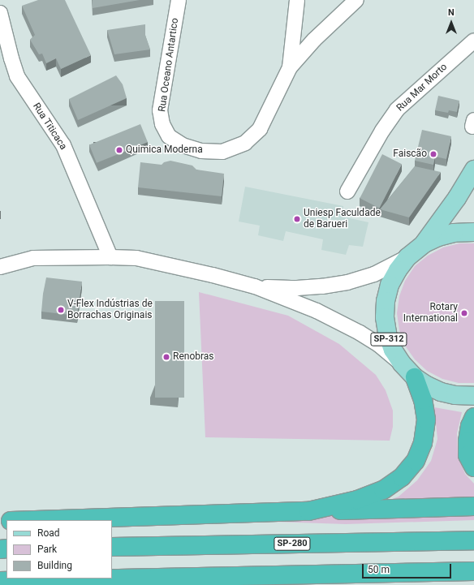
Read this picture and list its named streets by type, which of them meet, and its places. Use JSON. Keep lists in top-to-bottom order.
{
  "streets": {
    "highway": ["SP-280"],
    "main road": ["SP-312"],
    "street": ["Rua Oceano Antartico", "Rua Mar Morto", "Rua Titicaca"]
  },
  "places": [
    "Quimica Moderna",
    "Faiscão",
    "Uniesp Faculdade de Barueri",
    "V-Flex Indústrias de Borrachas Originais",
    "Rotary International",
    "Renobras"
  ],
  "legend": ["Road", "Park", "Building"],
  "scale_bar": "50 m",
  "north": "top"
}
